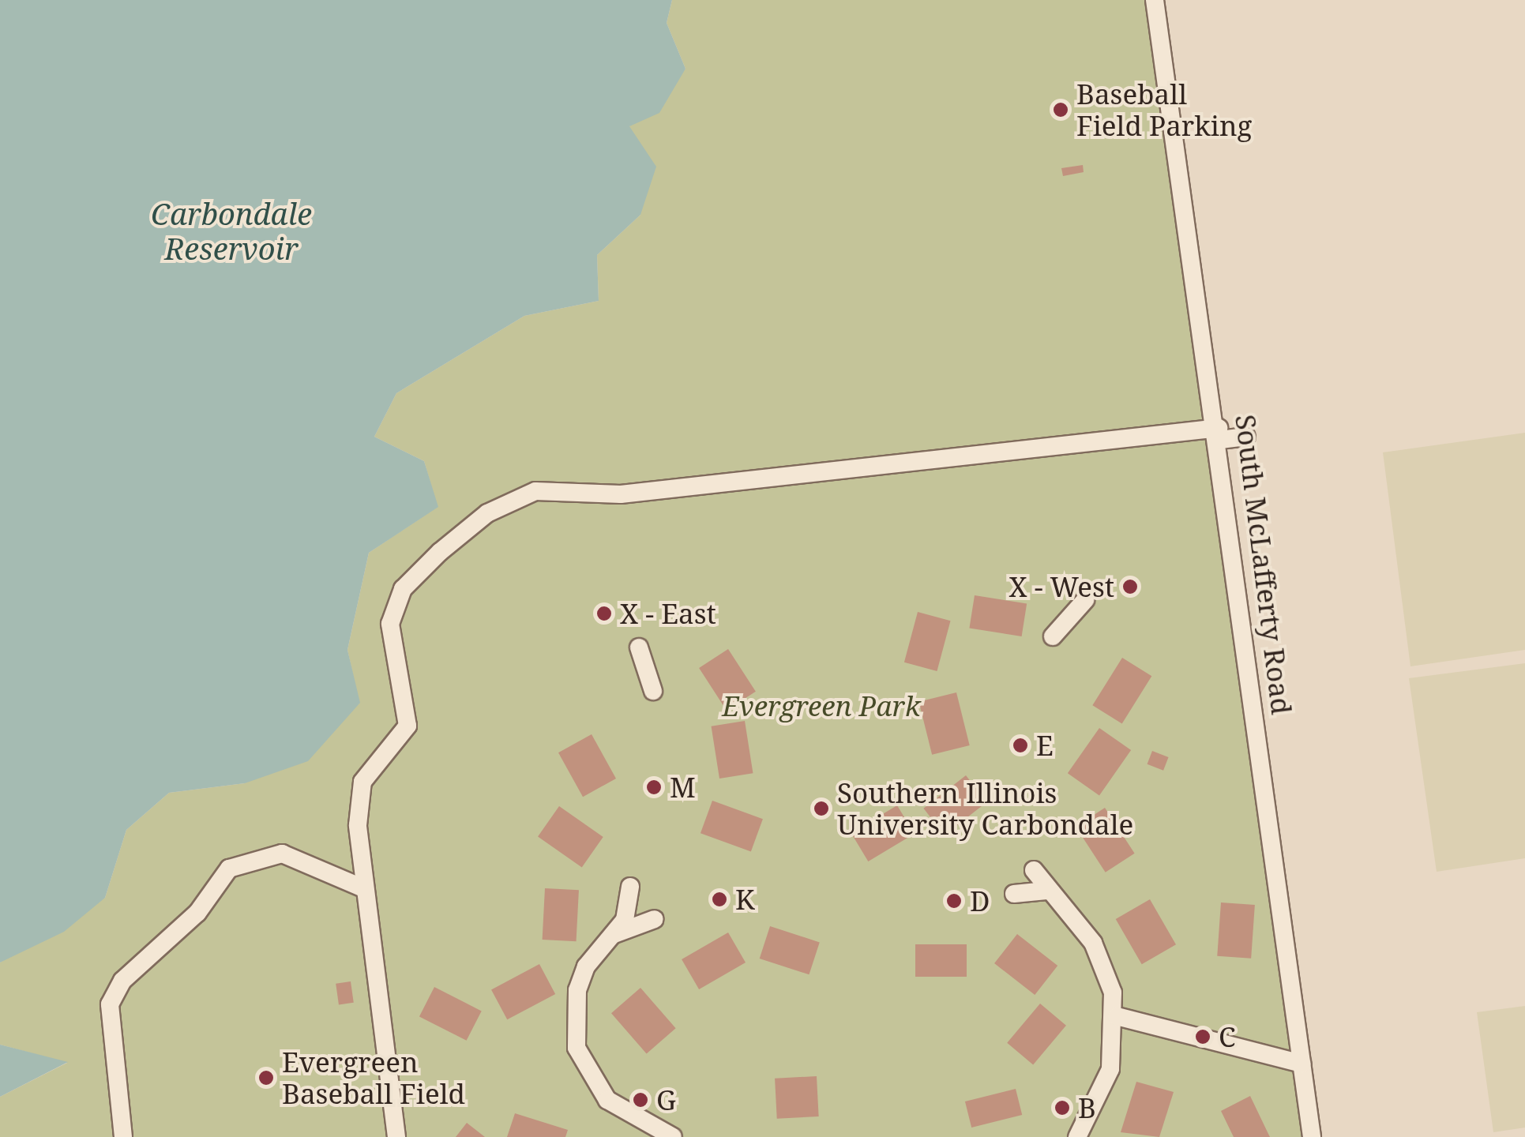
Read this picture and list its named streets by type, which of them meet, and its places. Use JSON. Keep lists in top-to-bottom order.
{
  "streets": {
    "street": ["South McLafferty Road"]
  },
  "water": ["Carbondale Reservoir"],
  "parks": ["Evergreen Park"],
  "places": [
    "Baseball Field Parking",
    "X - West",
    "X - East",
    "E",
    "M",
    "Southern Illinois University Carbondale",
    "K",
    "D",
    "C",
    "Evergreen Baseball Field",
    "G",
    "B"
  ]
}
